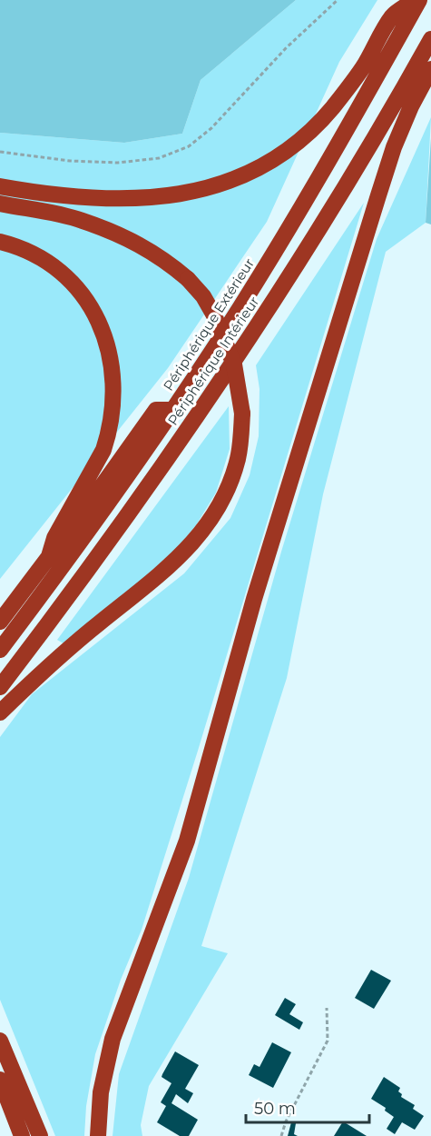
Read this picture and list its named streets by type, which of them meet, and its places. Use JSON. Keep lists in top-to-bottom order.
{
  "streets": {
    "highway": ["Périphérique Extérieur", "Périphérique Intérieur"]
  },
  "scale_bar": "50 m"
}
